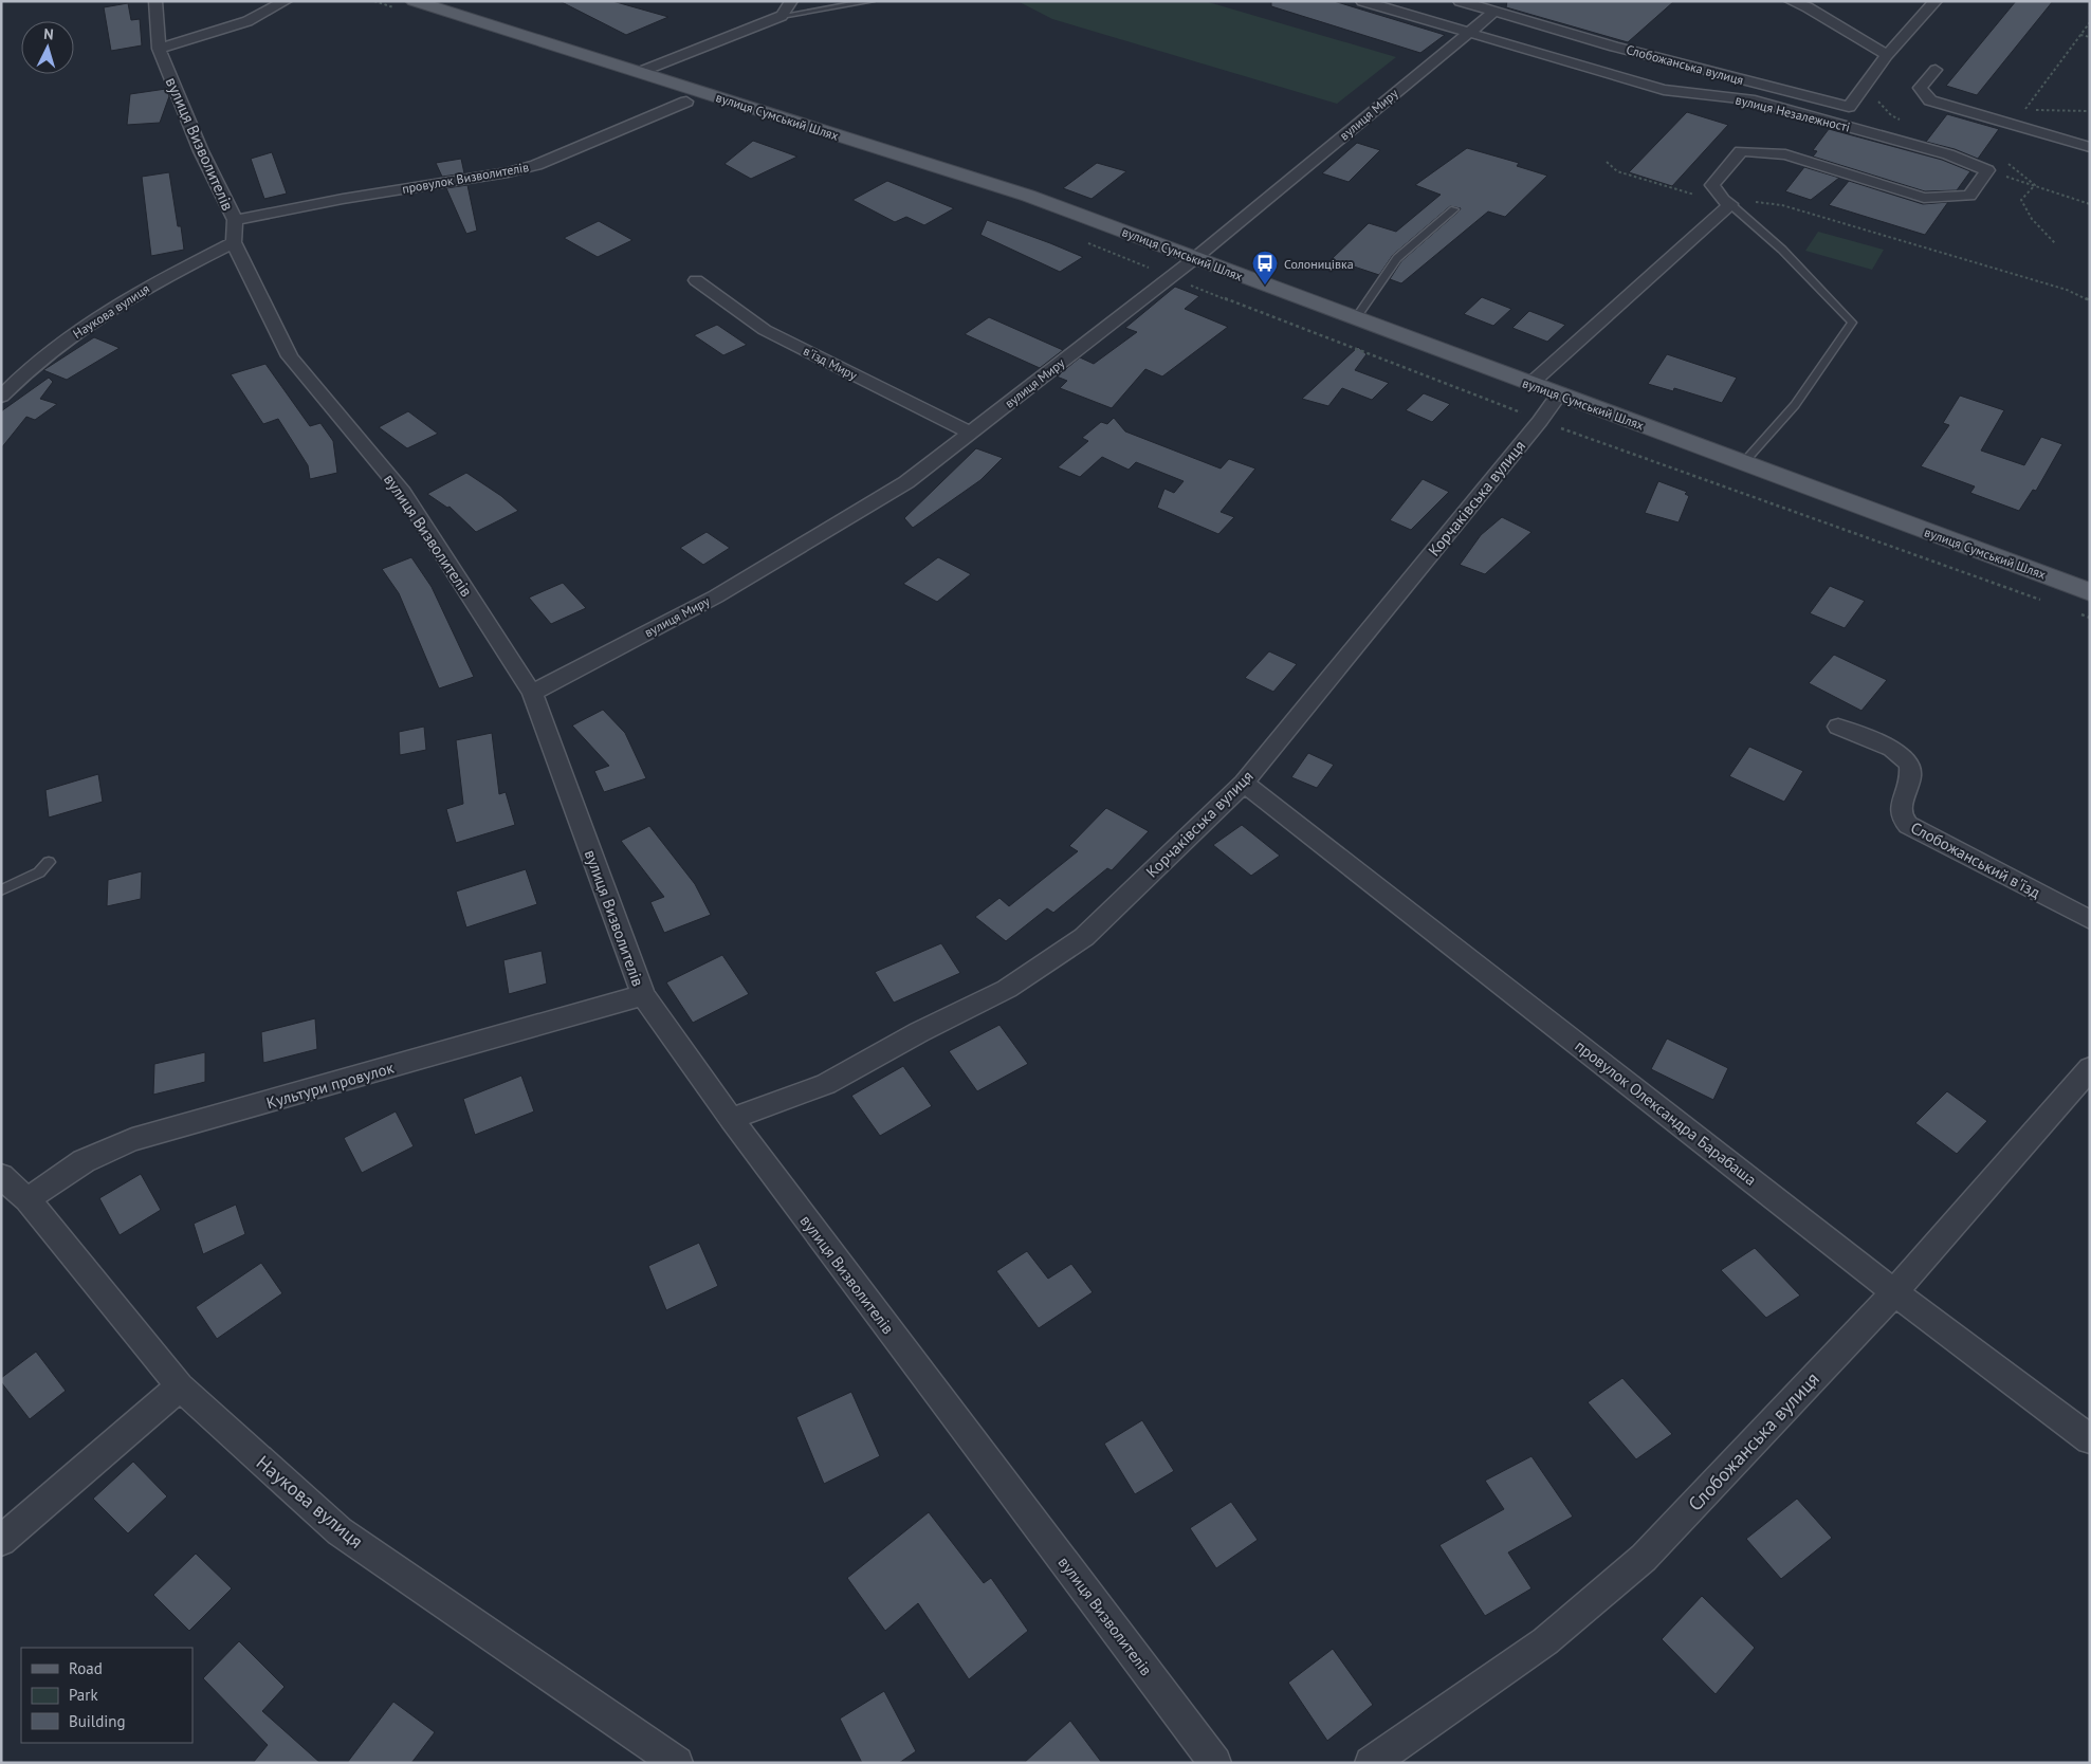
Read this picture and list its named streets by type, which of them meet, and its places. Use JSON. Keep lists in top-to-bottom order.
{
  "streets": {
    "main road": ["вулиця Сумський Шлях"],
    "street": [
      "Слобожанська вулиця",
      "вулиця Незалежності",
      "вулиця Миру",
      "вулиця Визволителів",
      "провулок Визволителів",
      "Наукова вулиця",
      "в'їзд Миру",
      "Корчаківська вулиця",
      "Слобожанський в'їзд",
      "Культури провулок",
      "провулок Олександра Барабаша"
    ]
  },
  "crossings": [
    ["Слобожанська вулиця", "вулиця Миру"],
    ["Слобожанська вулиця", "провулок Олександра Барабаша"],
    ["вулиця Незалежності", "вулиця Миру"],
    ["вулиця Миру", "вулиця Сумський Шлях"],
    ["вулиця Миру", "вулиця Визволителів"],
    ["вулиця Миру", "в'їзд Миру"],
    ["вулиця Сумський Шлях", "Корчаківська вулиця"],
    ["вулиця Визволителів", "провулок Визволителів"],
    ["вулиця Визволителів", "Наукова вулиця"],
    ["вулиця Визволителів", "Корчаківська вулиця"],
    ["вулиця Визволителів", "Культури провулок"],
    ["провулок Визволителів", "Наукова вулиця"],
    ["Наукова вулиця", "Культури провулок"],
    ["Корчаківська вулиця", "провулок Олександра Барабаша"]
  ],
  "places": {
    "bus stop": ["Солоницівка"]
  },
  "legend": ["Road", "Park", "Building"],
  "north": "top"
}
